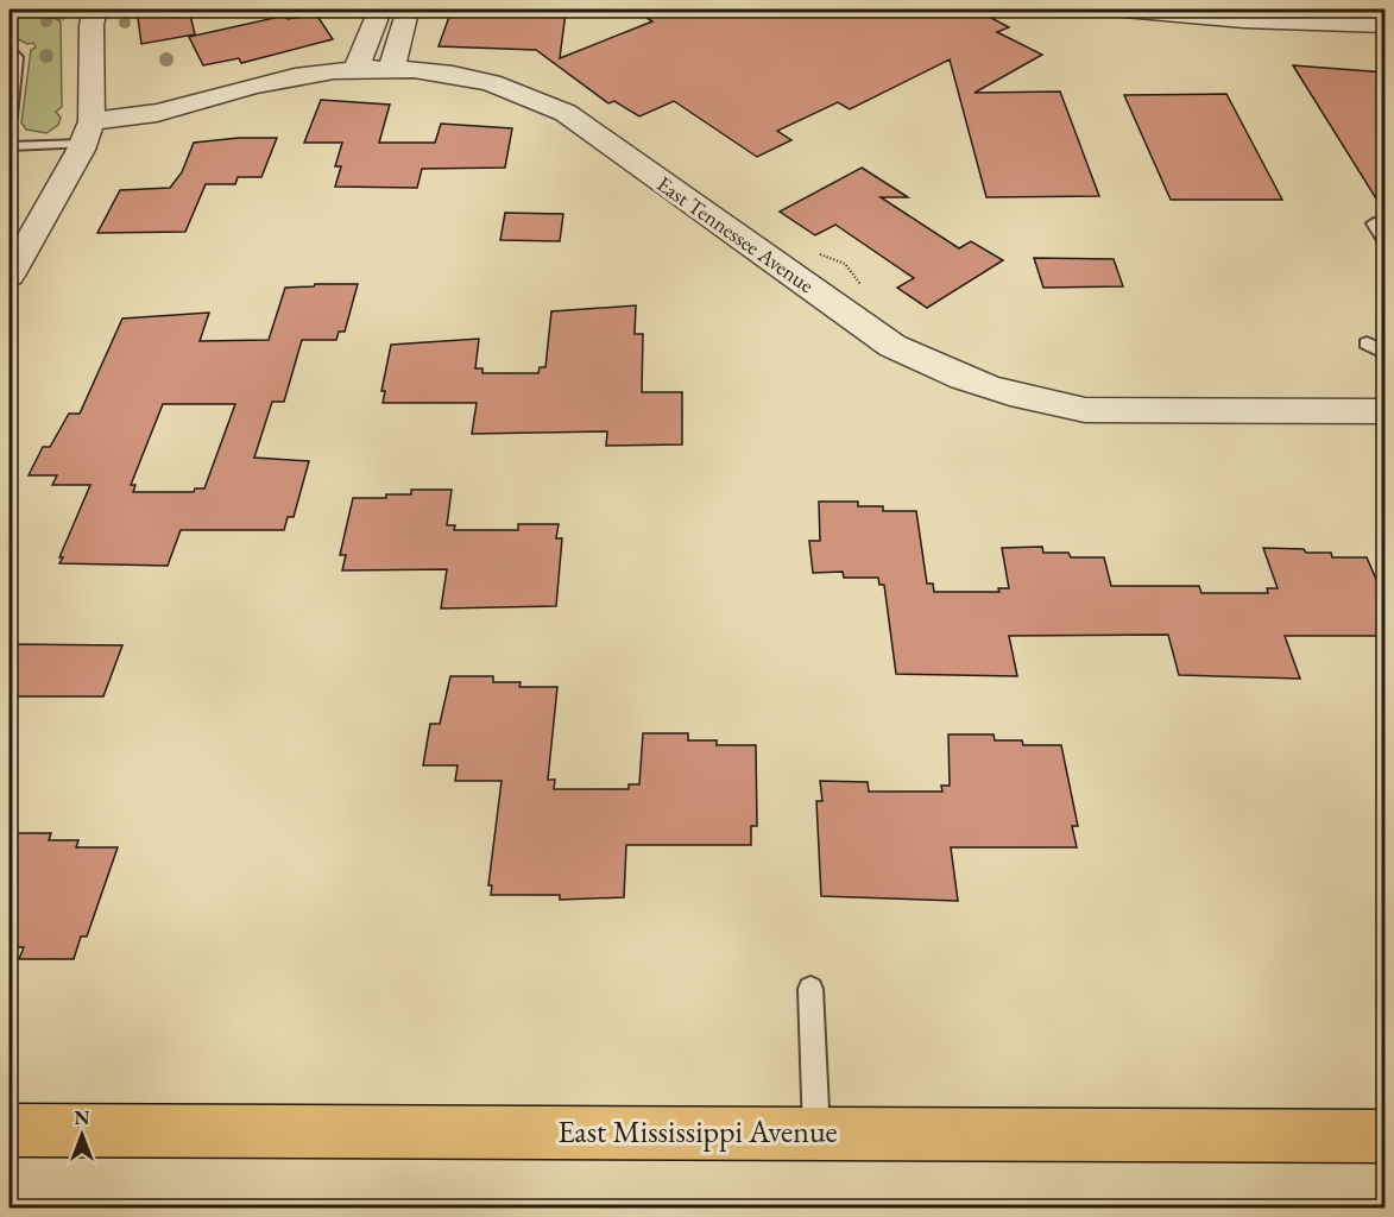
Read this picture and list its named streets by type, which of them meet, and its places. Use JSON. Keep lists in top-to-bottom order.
{
  "streets": {
    "main road": ["East Mississippi Avenue"],
    "street": ["East Tennessee Avenue"]
  },
  "north": "top"
}
